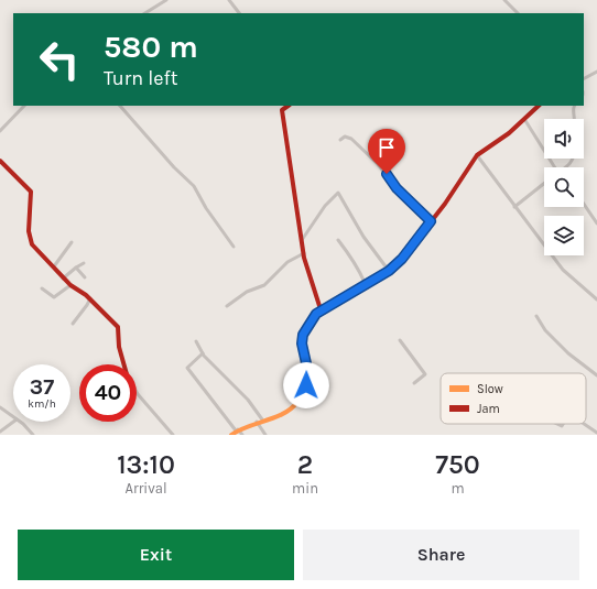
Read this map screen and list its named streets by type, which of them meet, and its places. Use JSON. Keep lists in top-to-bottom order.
{
  "legend": ["Slow", "Jam"],
  "page": {
    "turn": ["580 m", "Turn left"],
    "speed": "37 km/h",
    "limit": "40",
    "eta": [
      "13:10",
      "Arrival",
      "2",
      "min",
      "750",
      "m"
    ],
    "buttons": ["Exit", "Share"]
  }
}
